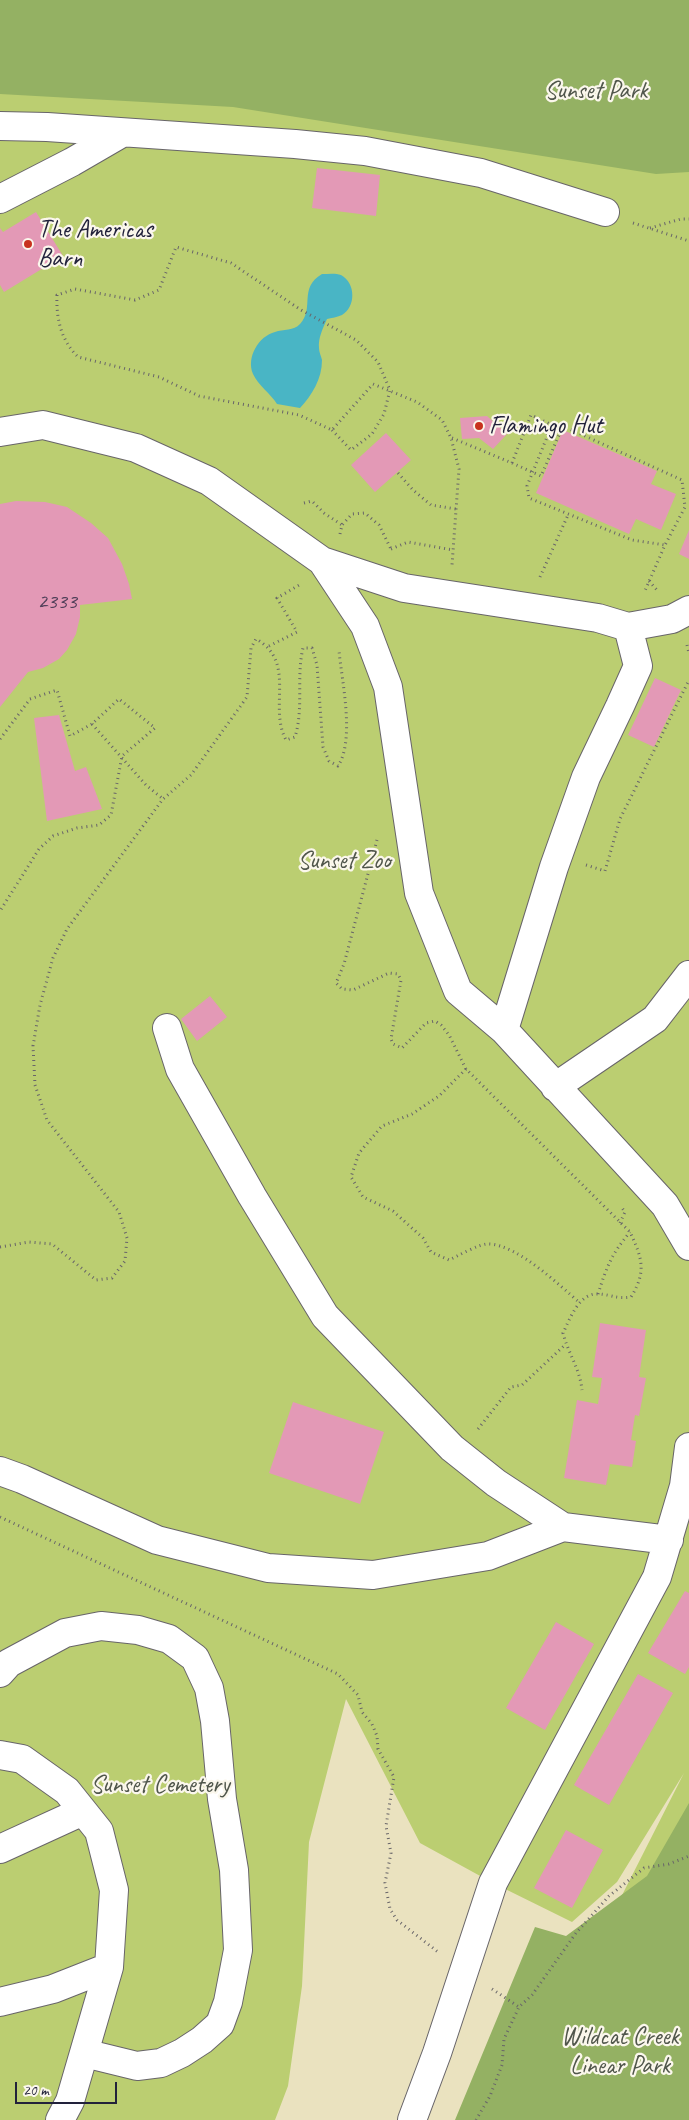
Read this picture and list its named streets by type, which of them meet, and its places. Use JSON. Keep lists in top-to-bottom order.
{
  "parks": [
    "Sunset Park",
    "Sunset Zoo",
    "Sunset Cemetery",
    "Wildcat Creek Linear Park"
  ],
  "places": ["The Americas Barn", "Flamingo Hut"],
  "house_numbers": ["2333"],
  "scale_bar": "20 m"
}
